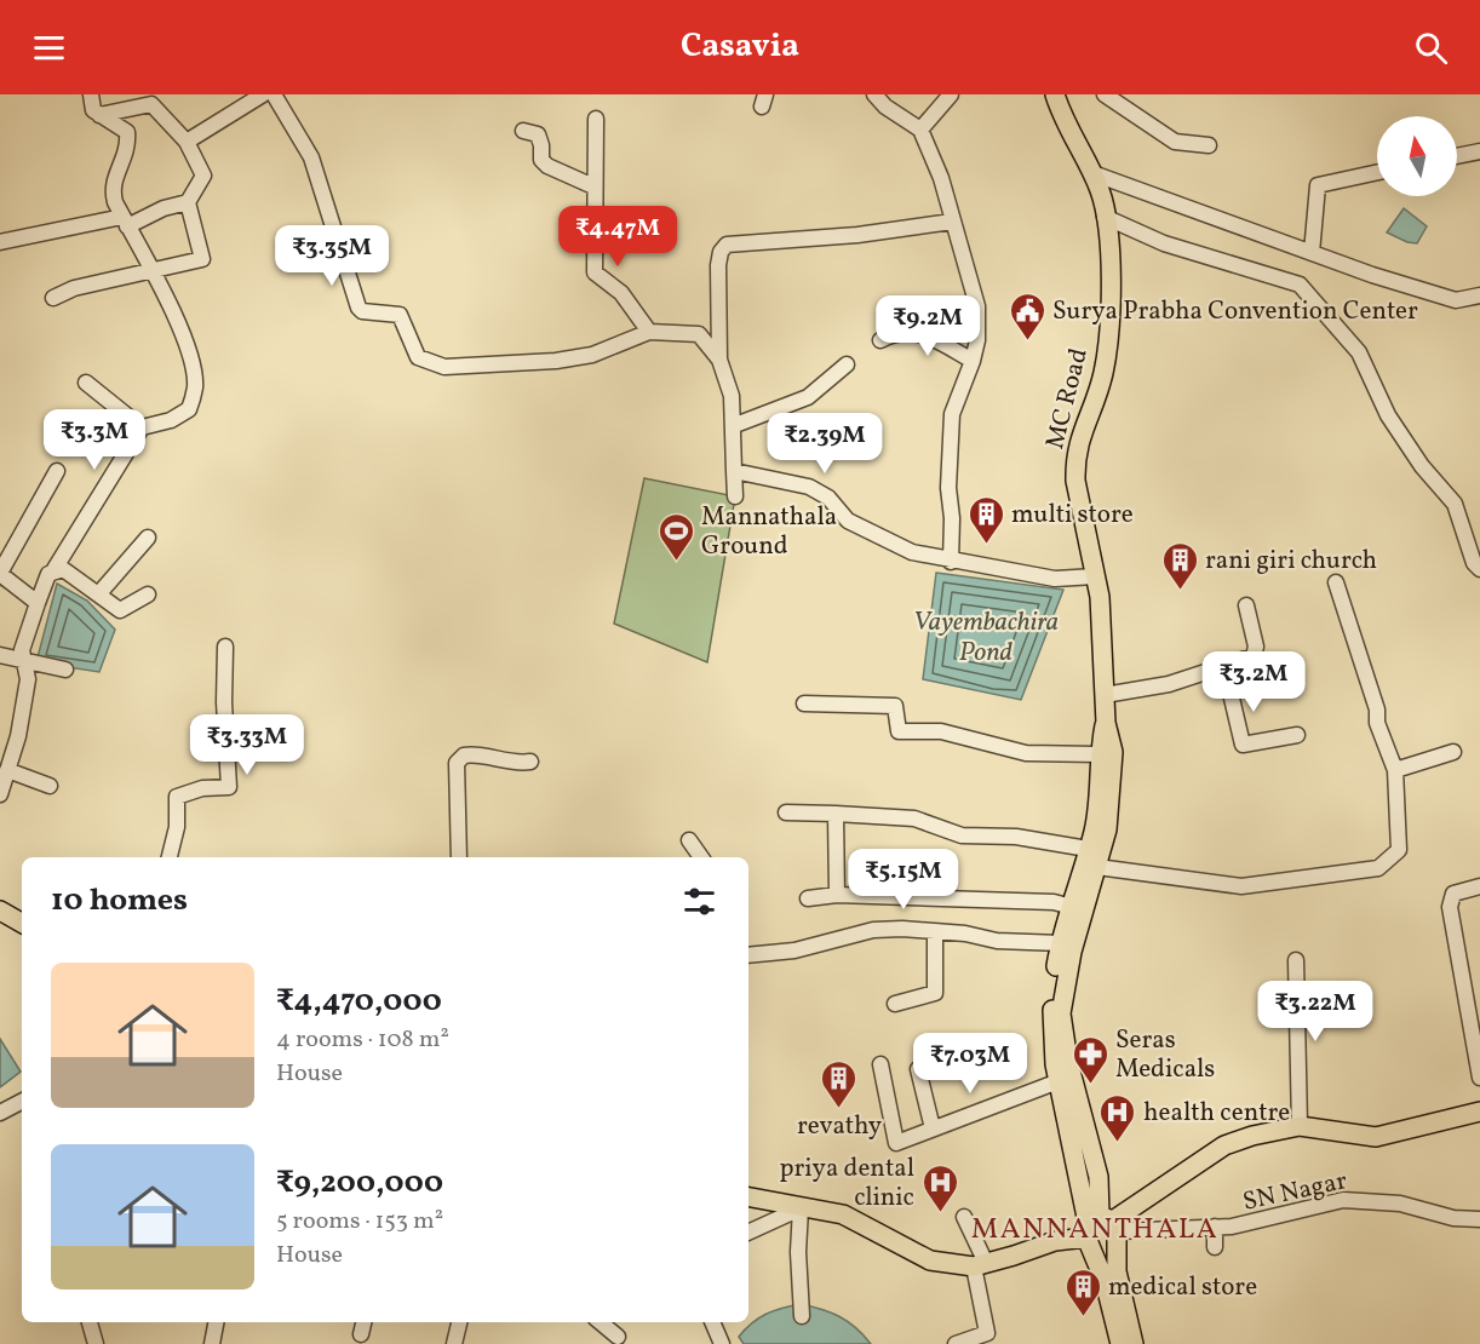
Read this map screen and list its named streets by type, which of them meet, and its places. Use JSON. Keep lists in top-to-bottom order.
{
  "streets": {
    "main road": ["MC Road"],
    "street": ["SN Nagar"]
  },
  "crossings": [
    ["MC Road", "SN Nagar"]
  ],
  "districts": ["MANNANTHALA"],
  "water": ["Vayembachira Pond"],
  "places": {
    "public building": ["Surya Prabha Convention Center"],
    "building": [
      "multi store",
      "rani giri church",
      "revathy",
      "medical store"
    ],
    "sports": ["Mannathala Ground"],
    "pharmacy": ["Seras Medicals"],
    "hospital": ["health centre", "priya dental clinic"]
  },
  "north": "top",
  "page": {
    "header": "Casavia",
    "price": [
      "₹4.47M",
      "₹3.35M",
      "₹9.2M",
      "₹3.3M",
      "₹2.39M",
      "₹3.2M",
      "₹3.33M",
      "₹5.15M",
      "₹3.22M",
      "₹7.03M"
    ],
    "heading": "10 homes",
    "list": [
      {
        "name": "₹4,470,000",
        "note": "4 rooms · 108 m² · House"
      },
      {
        "name": "₹9,200,000",
        "note": "5 rooms · 153 m² · House"
      }
    ]
  }
}
